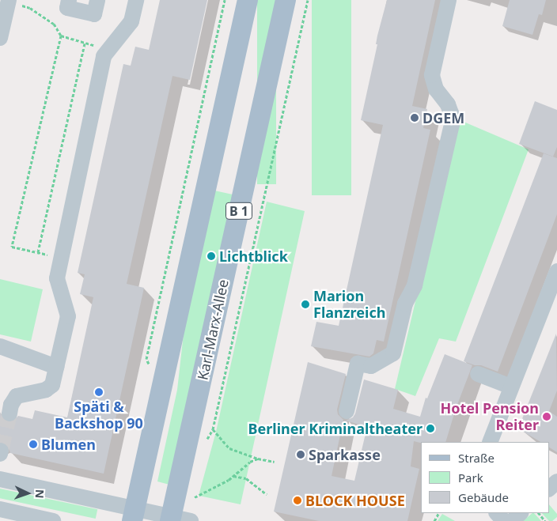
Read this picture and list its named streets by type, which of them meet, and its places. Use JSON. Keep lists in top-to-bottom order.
{
  "streets": {
    "main road": ["B 1", "Karl-Marx-Allee"]
  },
  "places": [
    "DGEM",
    "Lichtblick",
    "Marion Flanzreich",
    "Späti & Backshop 90",
    "Hotel Pension Reiter",
    "Berliner Kriminaltheater",
    "Blumen",
    "Sparkasse",
    "BLOCK HOUSE"
  ],
  "legend": ["Straße", "Park", "Gebäude"],
  "north": "right"
}
